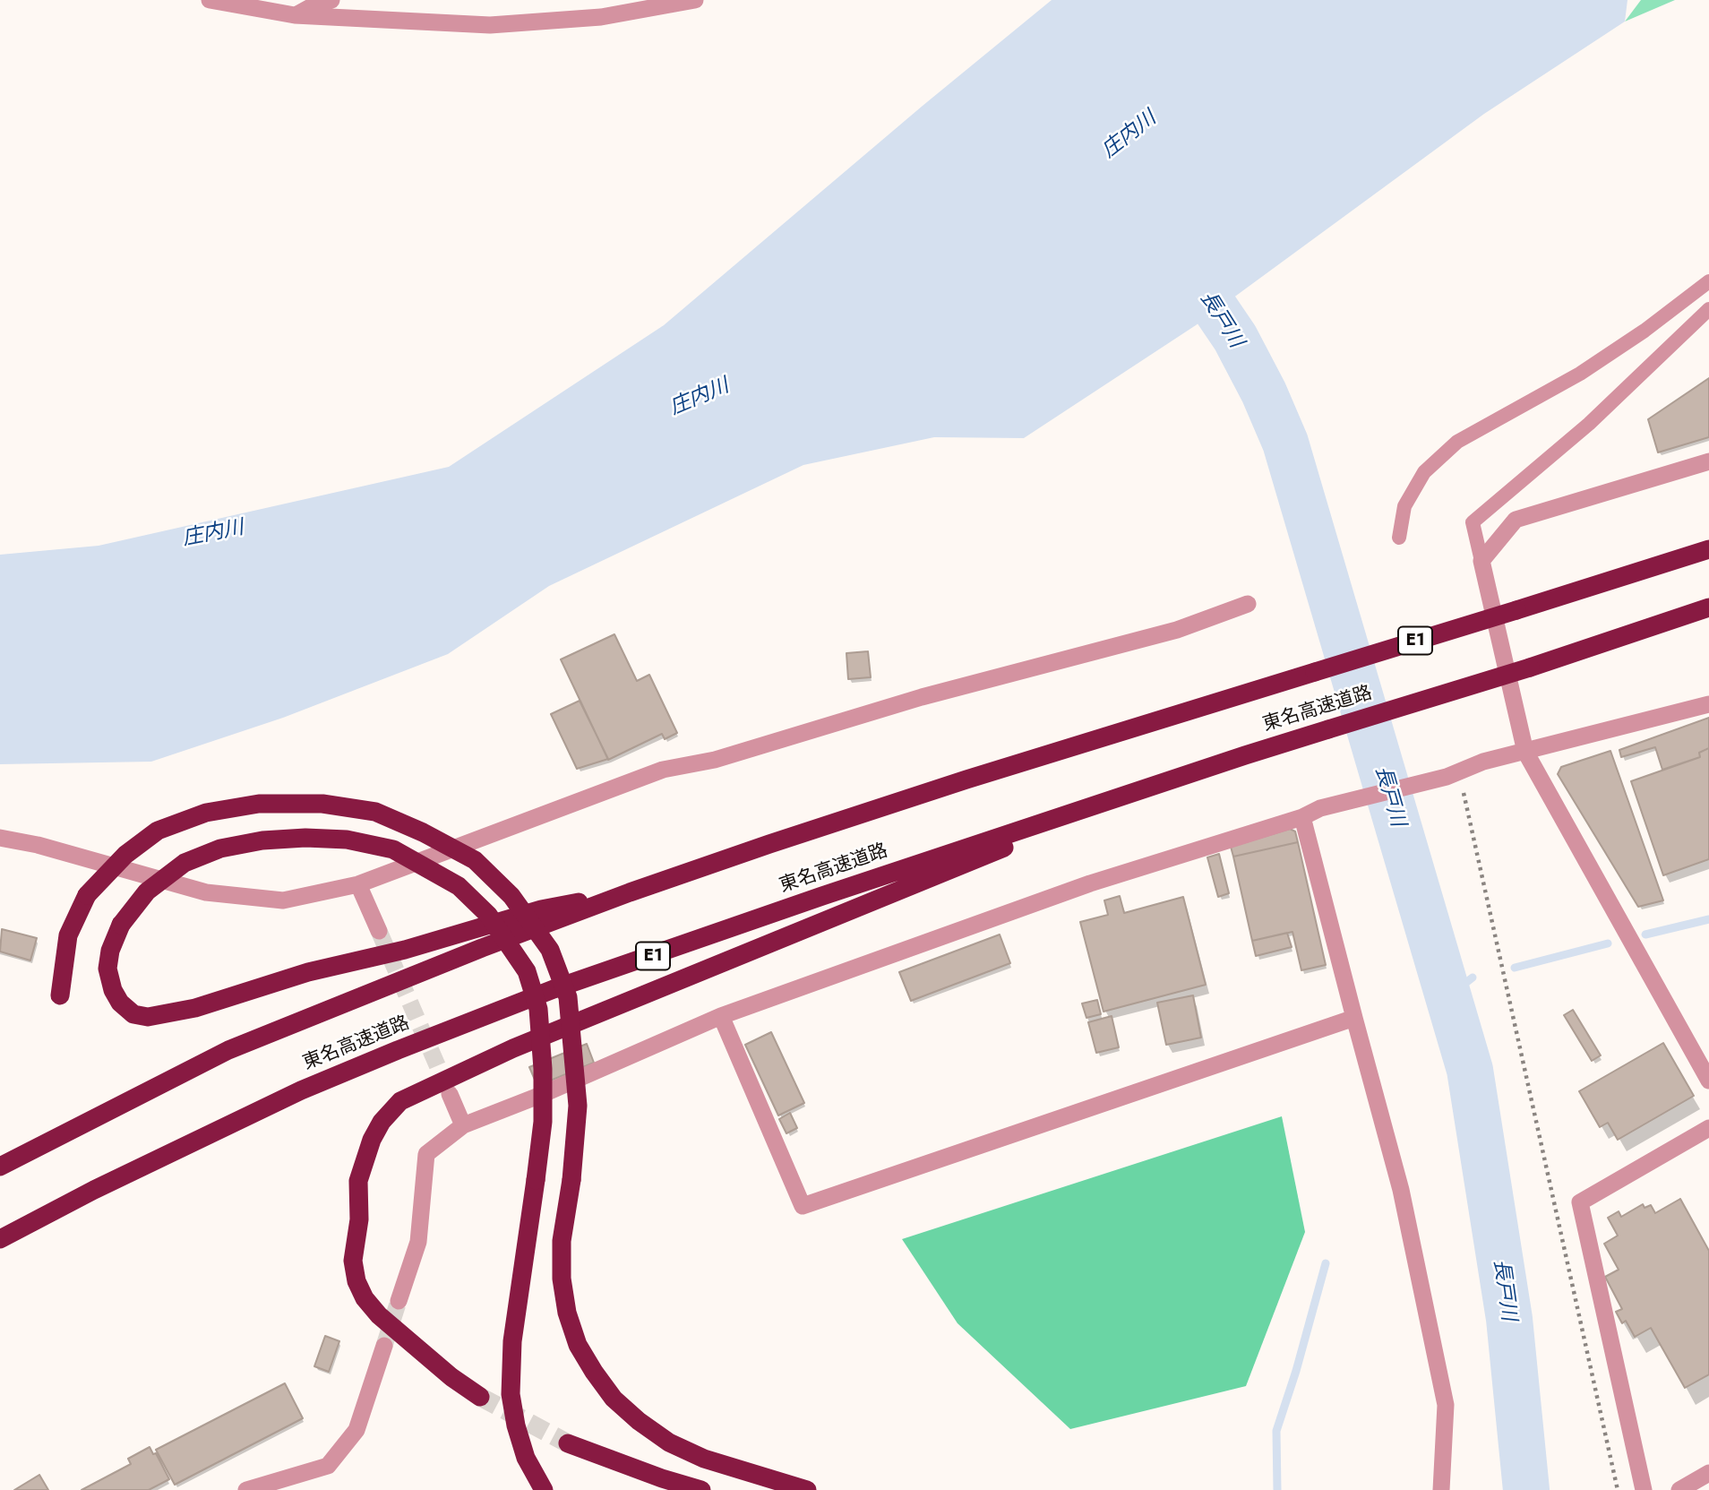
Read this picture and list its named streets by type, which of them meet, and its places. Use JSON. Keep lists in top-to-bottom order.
{
  "streets": {
    "highway": ["E1", "東名高速道路"]
  },
  "water": ["庄内川", "長戸川"]
}
